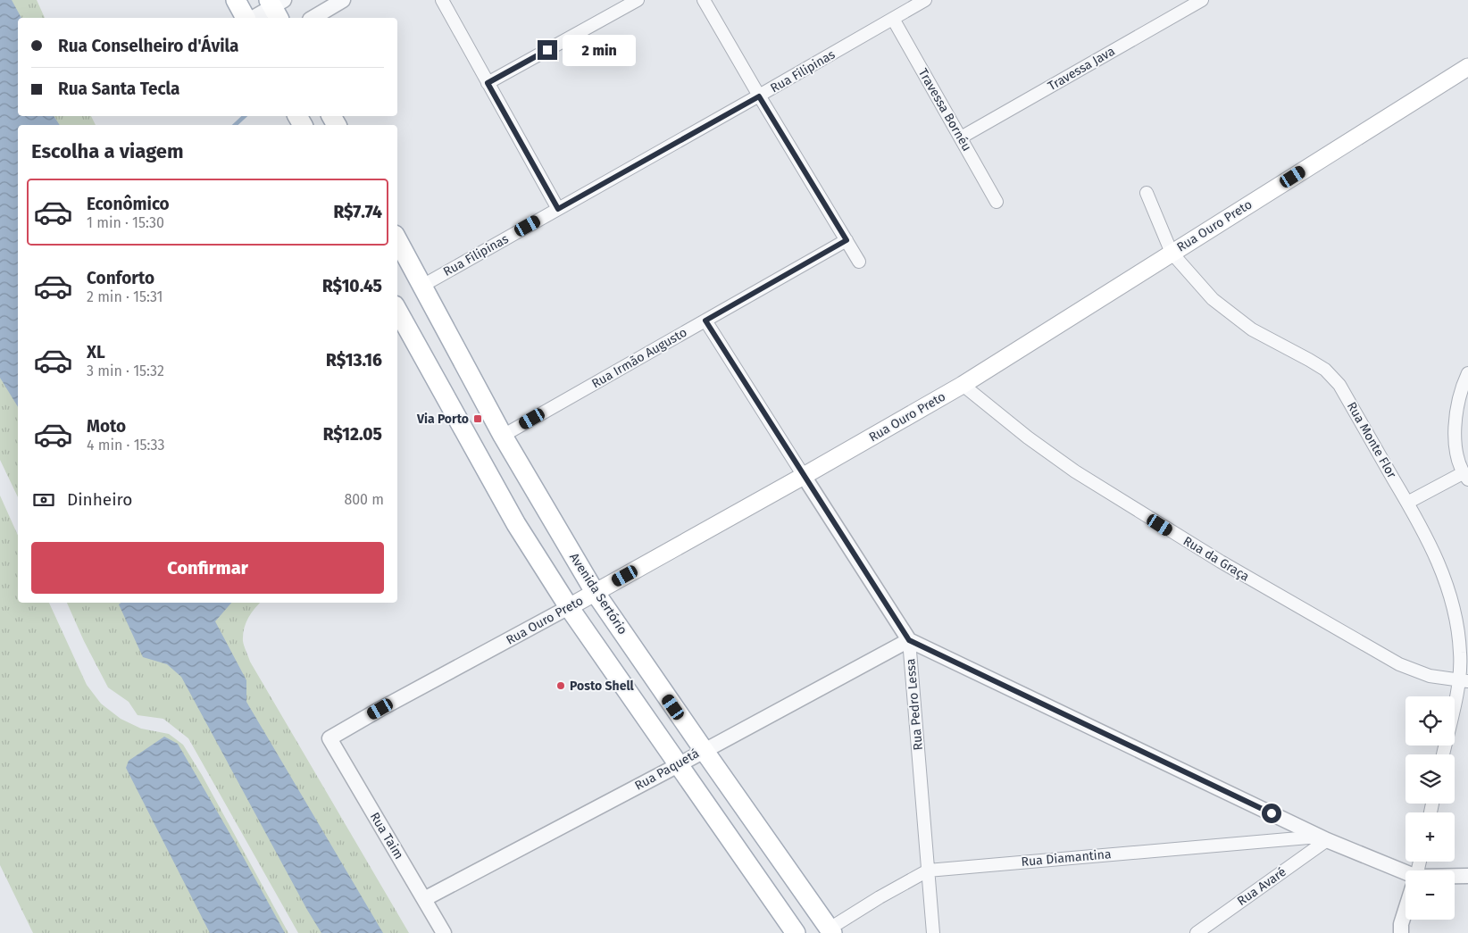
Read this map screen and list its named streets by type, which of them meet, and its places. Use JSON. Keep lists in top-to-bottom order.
{
  "streets": {
    "main road": ["Rua Ouro Preto", "Avenida Sertório"],
    "street": [
      "Travessa Java",
      "Rua Filipinas",
      "Travessa Bornéu",
      "Rua Irmão Augusto",
      "Rua Monte Flor",
      "Rua da Graça",
      "Rua Pedro Lessa",
      "Rua Paquetá",
      "Rua Taim",
      "Rua Diamantina",
      "Rua Avaré"
    ]
  },
  "crossings": [
    ["Travessa Java", "Travessa Bornéu"],
    ["Rua Filipinas", "Travessa Bornéu"],
    ["Rua Filipinas", "Avenida Sertório"],
    ["Rua Ouro Preto", "Rua Monte Flor"],
    ["Rua Ouro Preto", "Rua da Graça"],
    ["Rua Ouro Preto", "Avenida Sertório"],
    ["Rua Ouro Preto", "Rua Pedro Lessa"],
    ["Rua Ouro Preto", "Rua Taim"],
    ["Rua Irmão Augusto", "Avenida Sertório"],
    ["Rua Irmão Augusto", "Rua Pedro Lessa"],
    ["Rua Monte Flor", "Rua da Graça"],
    ["Avenida Sertório", "Rua Paquetá"],
    ["Avenida Sertório", "Rua Diamantina"],
    ["Rua Pedro Lessa", "Rua Paquetá"],
    ["Rua Pedro Lessa", "Rua Diamantina"],
    ["Rua Paquetá", "Rua Taim"],
    ["Rua Diamantina", "Rua Avaré"]
  ],
  "places": {
    "transit": ["Via Porto"],
    "other": ["Posto Shell"]
  },
  "page": {
    "banner": ["Rua Conselheiro d'Ávila", "Rua Santa Tecla"],
    "bubble": "2 min",
    "heading": "Escolha a viagem",
    "list": [
      {
        "name": "Econômico",
        "note": "1 min · 15:30",
        "value": "R$7.74"
      },
      {
        "name": "Conforto",
        "note": "2 min · 15:31",
        "value": "R$10.45"
      },
      {
        "name": "XL",
        "note": "3 min · 15:32",
        "value": "R$13.16"
      },
      {
        "name": "Moto",
        "note": "4 min · 15:33",
        "value": "R$12.05"
      }
    ],
    "pay": ["Dinheiro", "800 m"],
    "buttons": "Confirmar",
    "map_buttons": ["+", "−"]
  }
}
